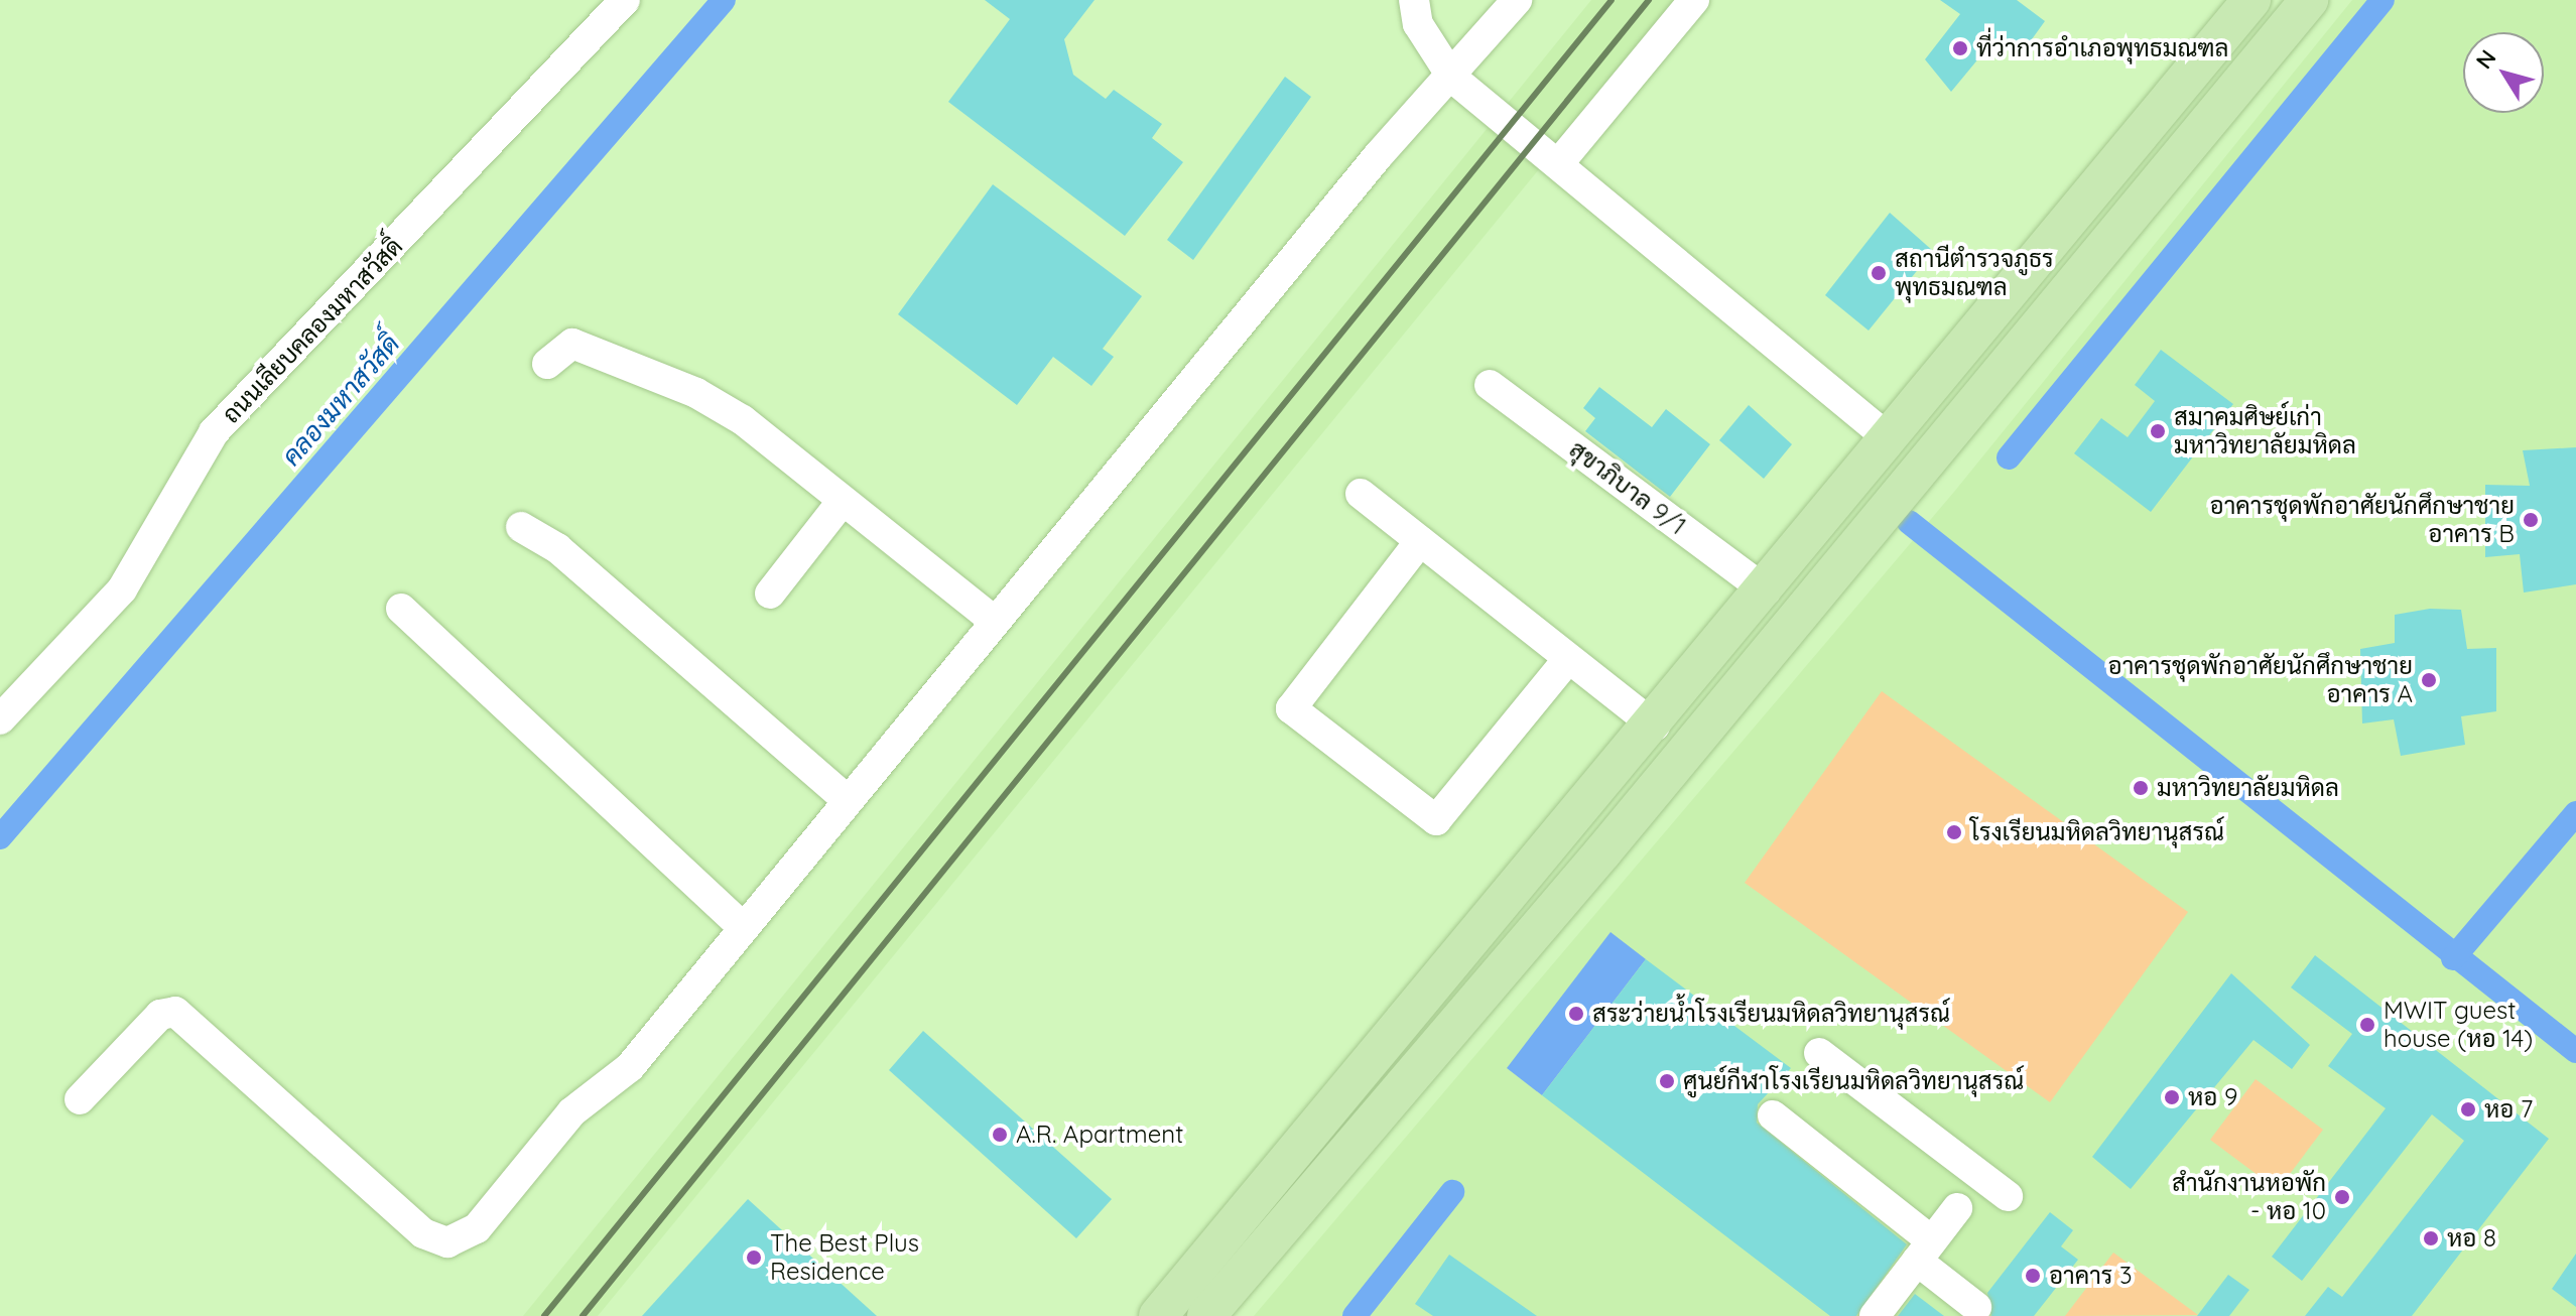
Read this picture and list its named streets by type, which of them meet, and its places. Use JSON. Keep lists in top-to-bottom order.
{
  "streets": {
    "street": ["ถนนเลียบคลองมหาสวัสดิ์", "สุขาภิบาล 9/1"]
  },
  "water": ["คลองมหาสวัสดิ์"],
  "places": [
    "ที่ว่าการอำเภอพุทธมณฑล",
    "สถานีตำรวจภูธร พุทธมณฑล",
    "สมาคมศิษย์เก่า มหาวิทยาลัยมหิดล",
    "อาคารชุดพักอาศัยนักศึกษาชาย อาคาร B",
    "อาคารชุดพักอาศัยนักศึกษาชาย อาคาร A",
    "มหาวิทยาลัยมหิดล",
    "โรงเรียนมหิดลวิทยานุสรณ์",
    "สระว่ายน้ำโรงเรียนมหิดลวิทยานุสรณ์",
    "MWIT guest house (หอ 14)",
    "ศูนย์กีฬาโรงเรียนมหิดลวิทยานุสรณ์",
    "หอ 9",
    "หอ 7",
    "A.R. Apartment",
    "สำนักงานหอพัก - หอ 10",
    "หอ 8",
    "The Best Plus Residence",
    "อาคาร 3"
  ],
  "north": "top left"
}
